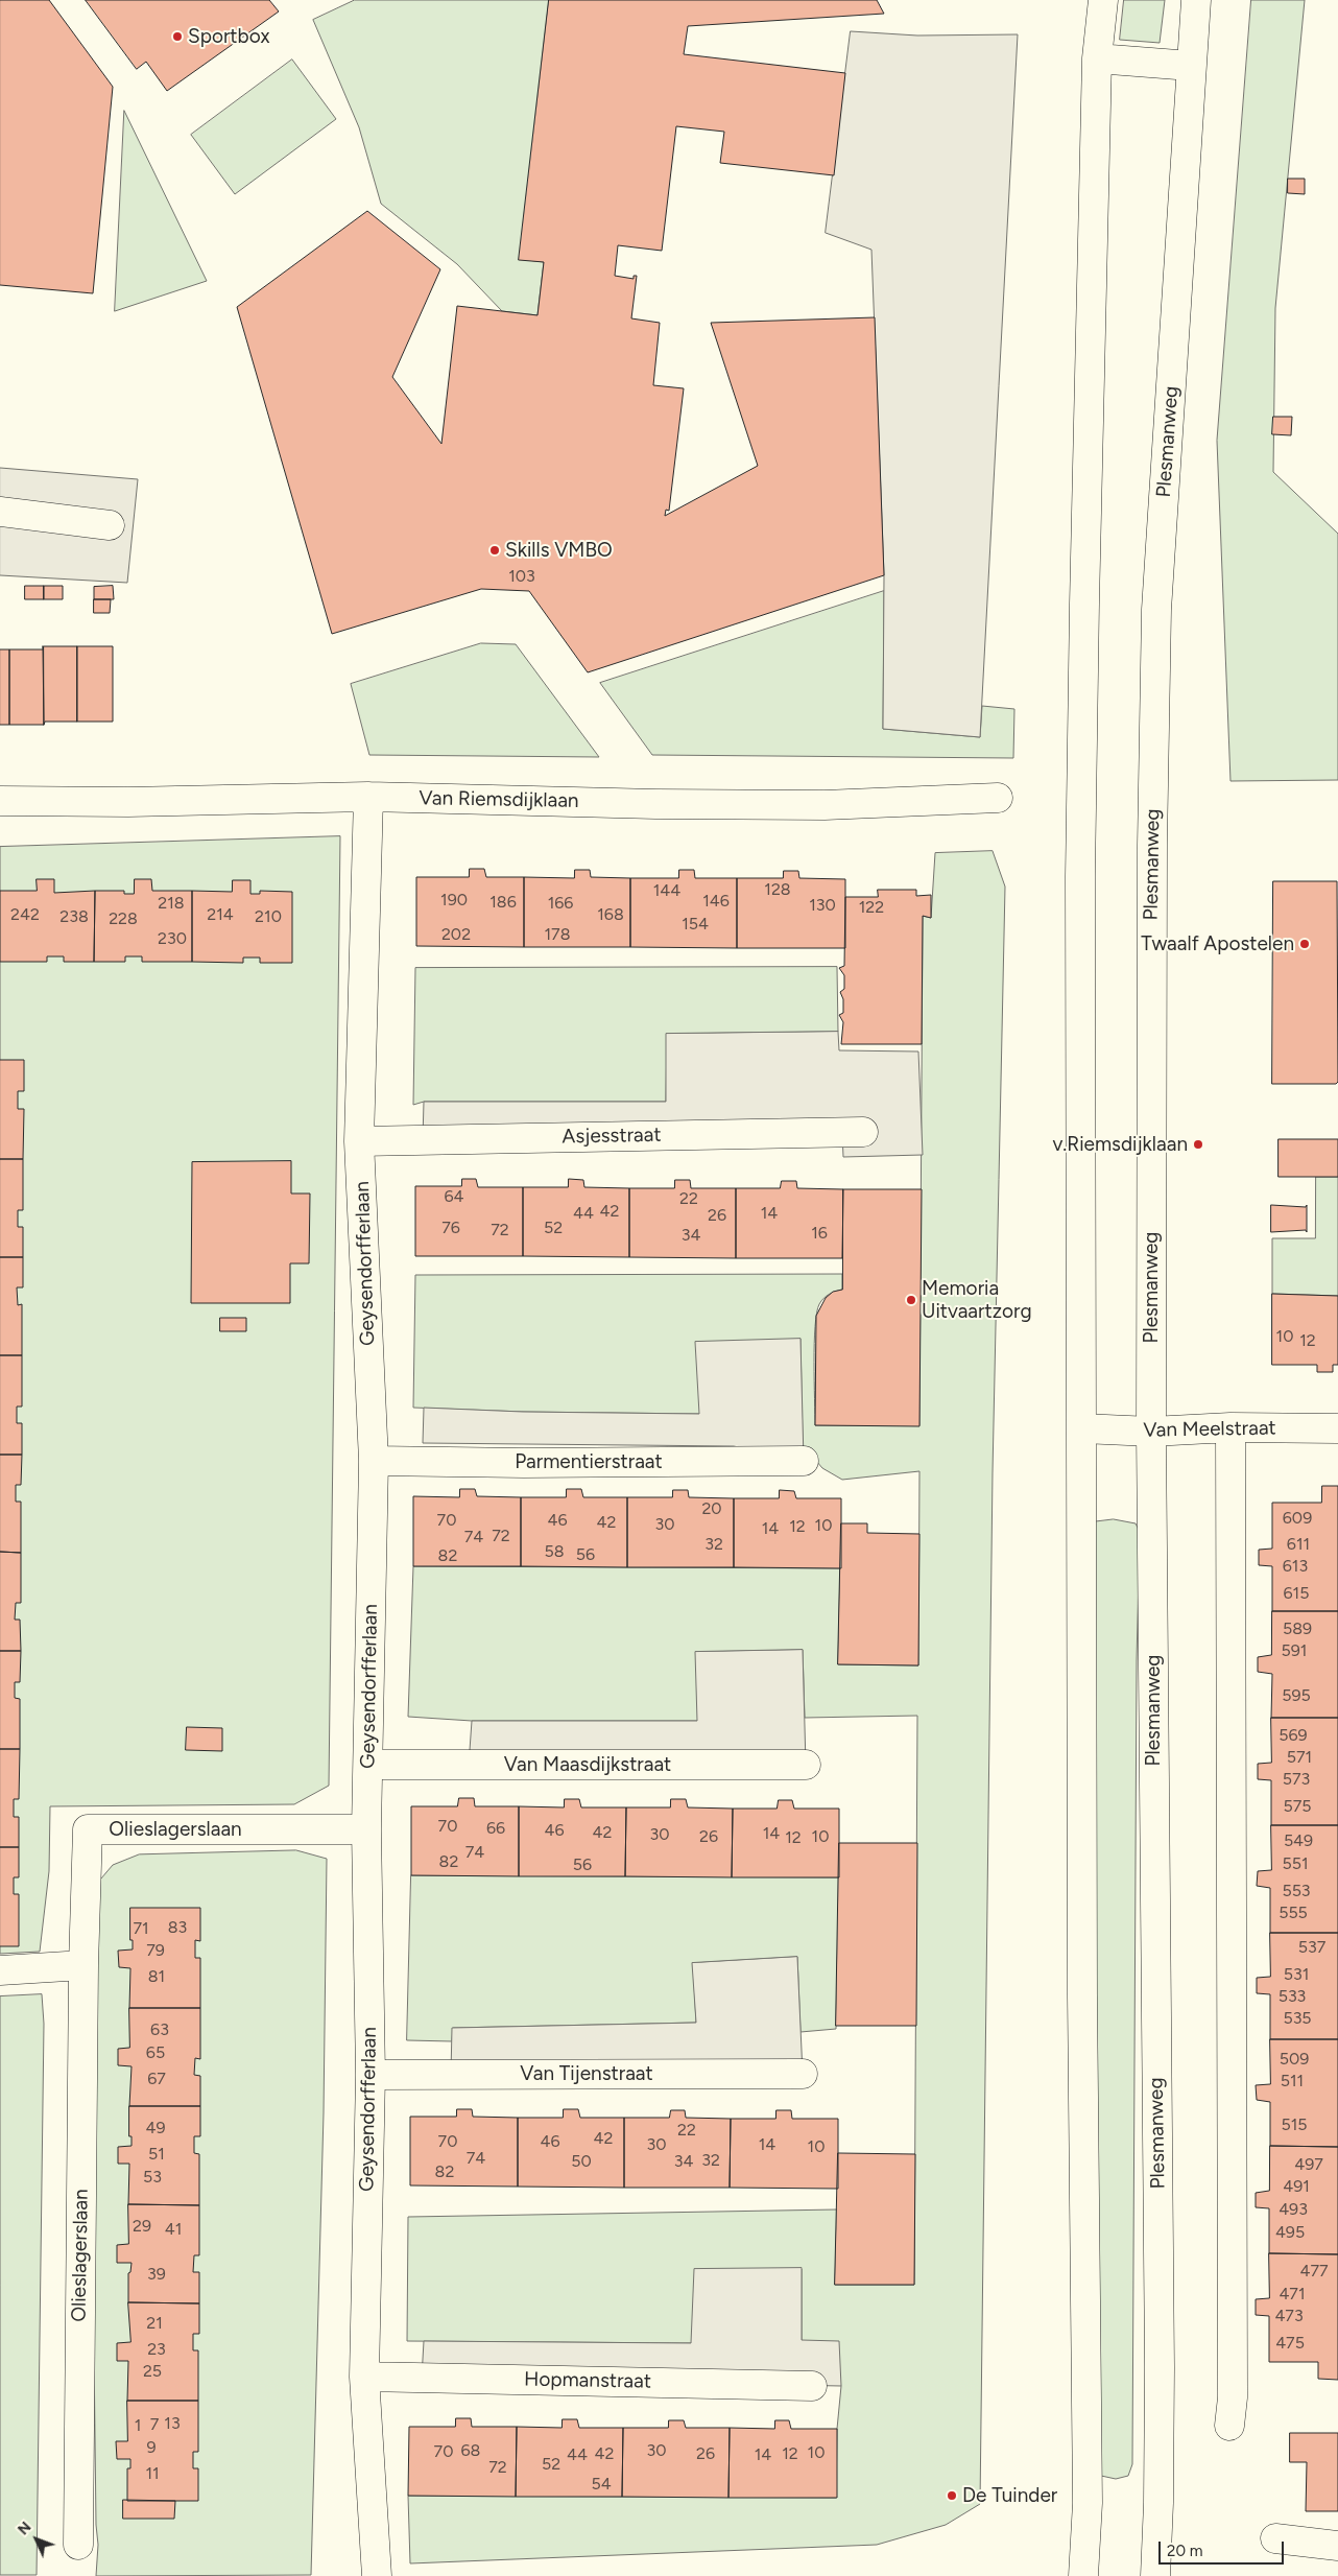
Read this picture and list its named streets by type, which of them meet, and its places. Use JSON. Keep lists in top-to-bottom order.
{
  "streets": {
    "street": [
      "Plesmanweg",
      "Van Riemsdijklaan",
      "Asjesstraat",
      "Geysendorfferlaan",
      "Van Meelstraat",
      "Parmentierstraat",
      "Van Maasdijkstraat",
      "Olieslagerslaan",
      "Van Tijenstraat",
      "Hopmanstraat"
    ]
  },
  "crossings": [
    ["Plesmanweg", "Van Meelstraat"],
    ["Van Riemsdijklaan", "Geysendorfferlaan"],
    ["Asjesstraat", "Geysendorfferlaan"],
    ["Geysendorfferlaan", "Parmentierstraat"],
    ["Geysendorfferlaan", "Van Maasdijkstraat"],
    ["Geysendorfferlaan", "Olieslagerslaan"],
    ["Geysendorfferlaan", "Van Tijenstraat"],
    ["Geysendorfferlaan", "Hopmanstraat"]
  ],
  "places": [
    "Sportbox",
    "Skills VMBO",
    "Twaalf Apostelen",
    "v.Riemsdijklaan",
    "Memoria Uitvaartzorg",
    "De Tuinder"
  ],
  "house_numbers": [
    "103",
    "128",
    "144",
    "190",
    "146",
    "186",
    "218",
    "166",
    "130",
    "122",
    "242",
    "214",
    "168",
    "238",
    "210",
    "228",
    "154",
    "202",
    "178",
    "230",
    "64",
    "22",
    "42",
    "44",
    "14",
    "26",
    "76",
    "52",
    "72",
    "16",
    "34",
    "10",
    "12",
    "20",
    "609",
    "70",
    "46",
    "42",
    "30",
    "10",
    "12",
    "14",
    "72",
    "74",
    "32",
    "611",
    "58",
    "56",
    "82",
    "613",
    "615",
    "589",
    "591",
    "595",
    "569",
    "571",
    "573",
    "575",
    "70",
    "66",
    "46",
    "42",
    "14",
    "30",
    "26",
    "10",
    "12",
    "549",
    "74",
    "82",
    "551",
    "56",
    "553",
    "555",
    "83",
    "71",
    "537",
    "79",
    "531",
    "81",
    "533",
    "535",
    "63",
    "65",
    "509",
    "67",
    "511",
    "515",
    "49",
    "22",
    "42",
    "70",
    "46",
    "30",
    "14",
    "10",
    "51",
    "74",
    "32",
    "50",
    "34",
    "497",
    "82",
    "53",
    "491",
    "493",
    "29",
    "41",
    "495",
    "477",
    "39",
    "471",
    "473",
    "21",
    "475",
    "23",
    "25",
    "13",
    "7",
    "1",
    "9",
    "68",
    "30",
    "70",
    "10",
    "42",
    "26",
    "12",
    "44",
    "14",
    "52",
    "72",
    "11",
    "54"
  ],
  "scale_bar": "20 m",
  "north": "top left"
}
